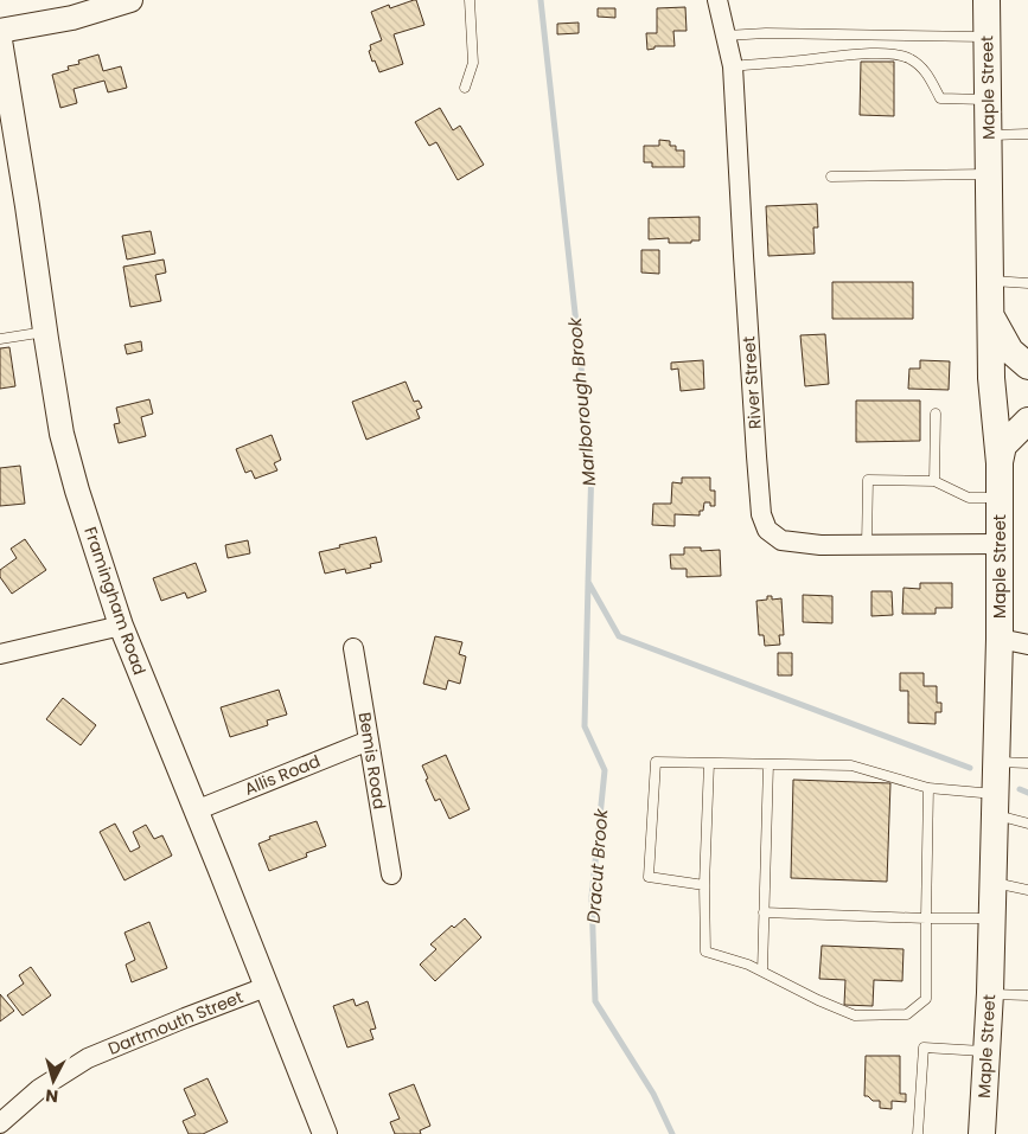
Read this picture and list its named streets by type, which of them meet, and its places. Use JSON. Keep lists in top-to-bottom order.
{
  "streets": {
    "main road": ["Maple Street"],
    "street": [
      "River Street",
      "Framingham Road",
      "Bemis Road",
      "Allis Road",
      "Dartmouth Street"
    ]
  },
  "crossings": [
    ["Maple Street", "River Street"],
    ["Framingham Road", "Allis Road"],
    ["Framingham Road", "Dartmouth Street"],
    ["Bemis Road", "Allis Road"]
  ],
  "water": ["Marlborough Brook", "Dracut Brook"],
  "north": "bottom"
}
